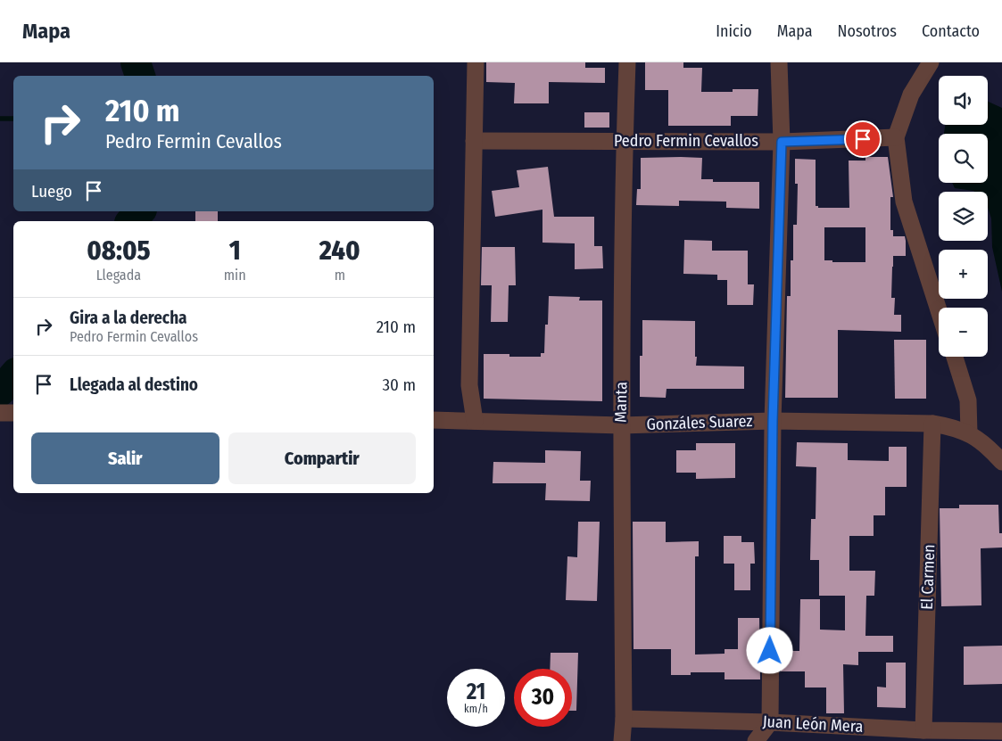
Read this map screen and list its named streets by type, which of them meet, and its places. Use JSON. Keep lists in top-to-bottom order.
{
  "streets": {
    "street": [
      "Pedro Fermin Cevallos",
      "Manta",
      "Gonzáles Suarez",
      "El Carmen",
      "Juan León Mera"
    ]
  },
  "crossings": [
    ["Pedro Fermin Cevallos", "Manta"],
    ["Manta", "Gonzáles Suarez"],
    ["Manta", "Juan León Mera"],
    ["Gonzáles Suarez", "El Carmen"],
    ["El Carmen", "Juan León Mera"]
  ],
  "page": {
    "header": "Mapa",
    "nav": [
      "Inicio",
      "Mapa",
      "Nosotros",
      "Contacto"
    ],
    "map_buttons": ["+", "−"],
    "turn": ["210 m", "Pedro Fermin Cevallos"],
    "then": "Luego",
    "eta": [
      "08:05",
      "Llegada",
      "1",
      "min",
      "240",
      "m"
    ],
    "list": [
      {
        "name": "Gira a la derecha",
        "note": "Pedro Fermin Cevallos",
        "value": "210 m"
      },
      {
        "name": "Llegada al destino",
        "value": "30 m"
      }
    ],
    "buttons": ["Salir", "Compartir"],
    "speed": "21 km/h",
    "limit": "30"
  }
}
